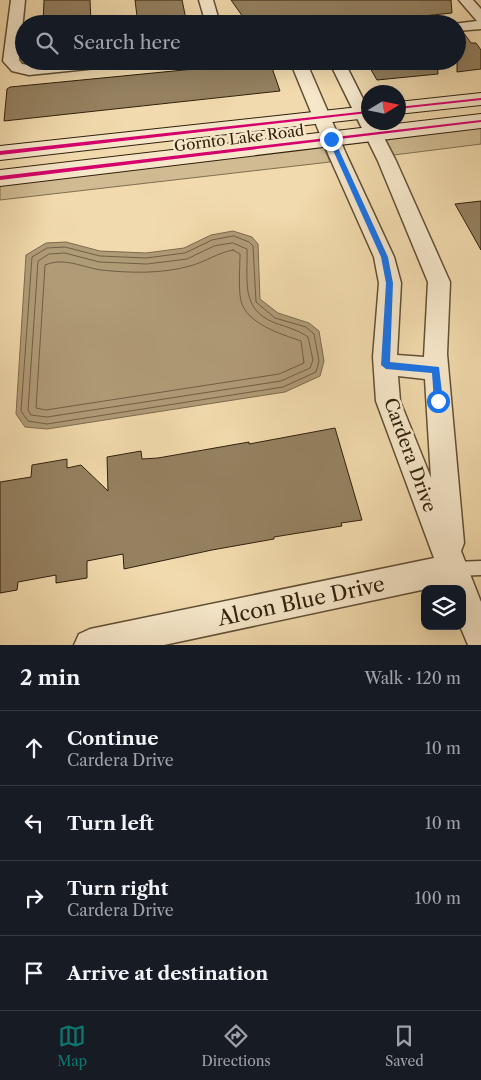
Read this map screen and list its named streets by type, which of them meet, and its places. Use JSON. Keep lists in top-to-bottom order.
{
  "streets": {
    "street": ["Gornto Lake Road", "Cardera Drive", "Alcon Blue Drive"]
  },
  "crossings": [
    ["Gornto Lake Road", "Cardera Drive"],
    ["Cardera Drive", "Alcon Blue Drive"]
  ],
  "north": "right",
  "page": {
    "search": "Search here",
    "heading": ["2 min", "Walk · 120 m"],
    "list": [
      ["Continue", "Cardera Drive", "10 m"],
      ["Turn left", "10 m"],
      ["Turn right", "Cardera Drive", "100 m"],
      "Arrive at destination"
    ],
    "nav": ["Map", "Directions", "Saved"]
  }
}
